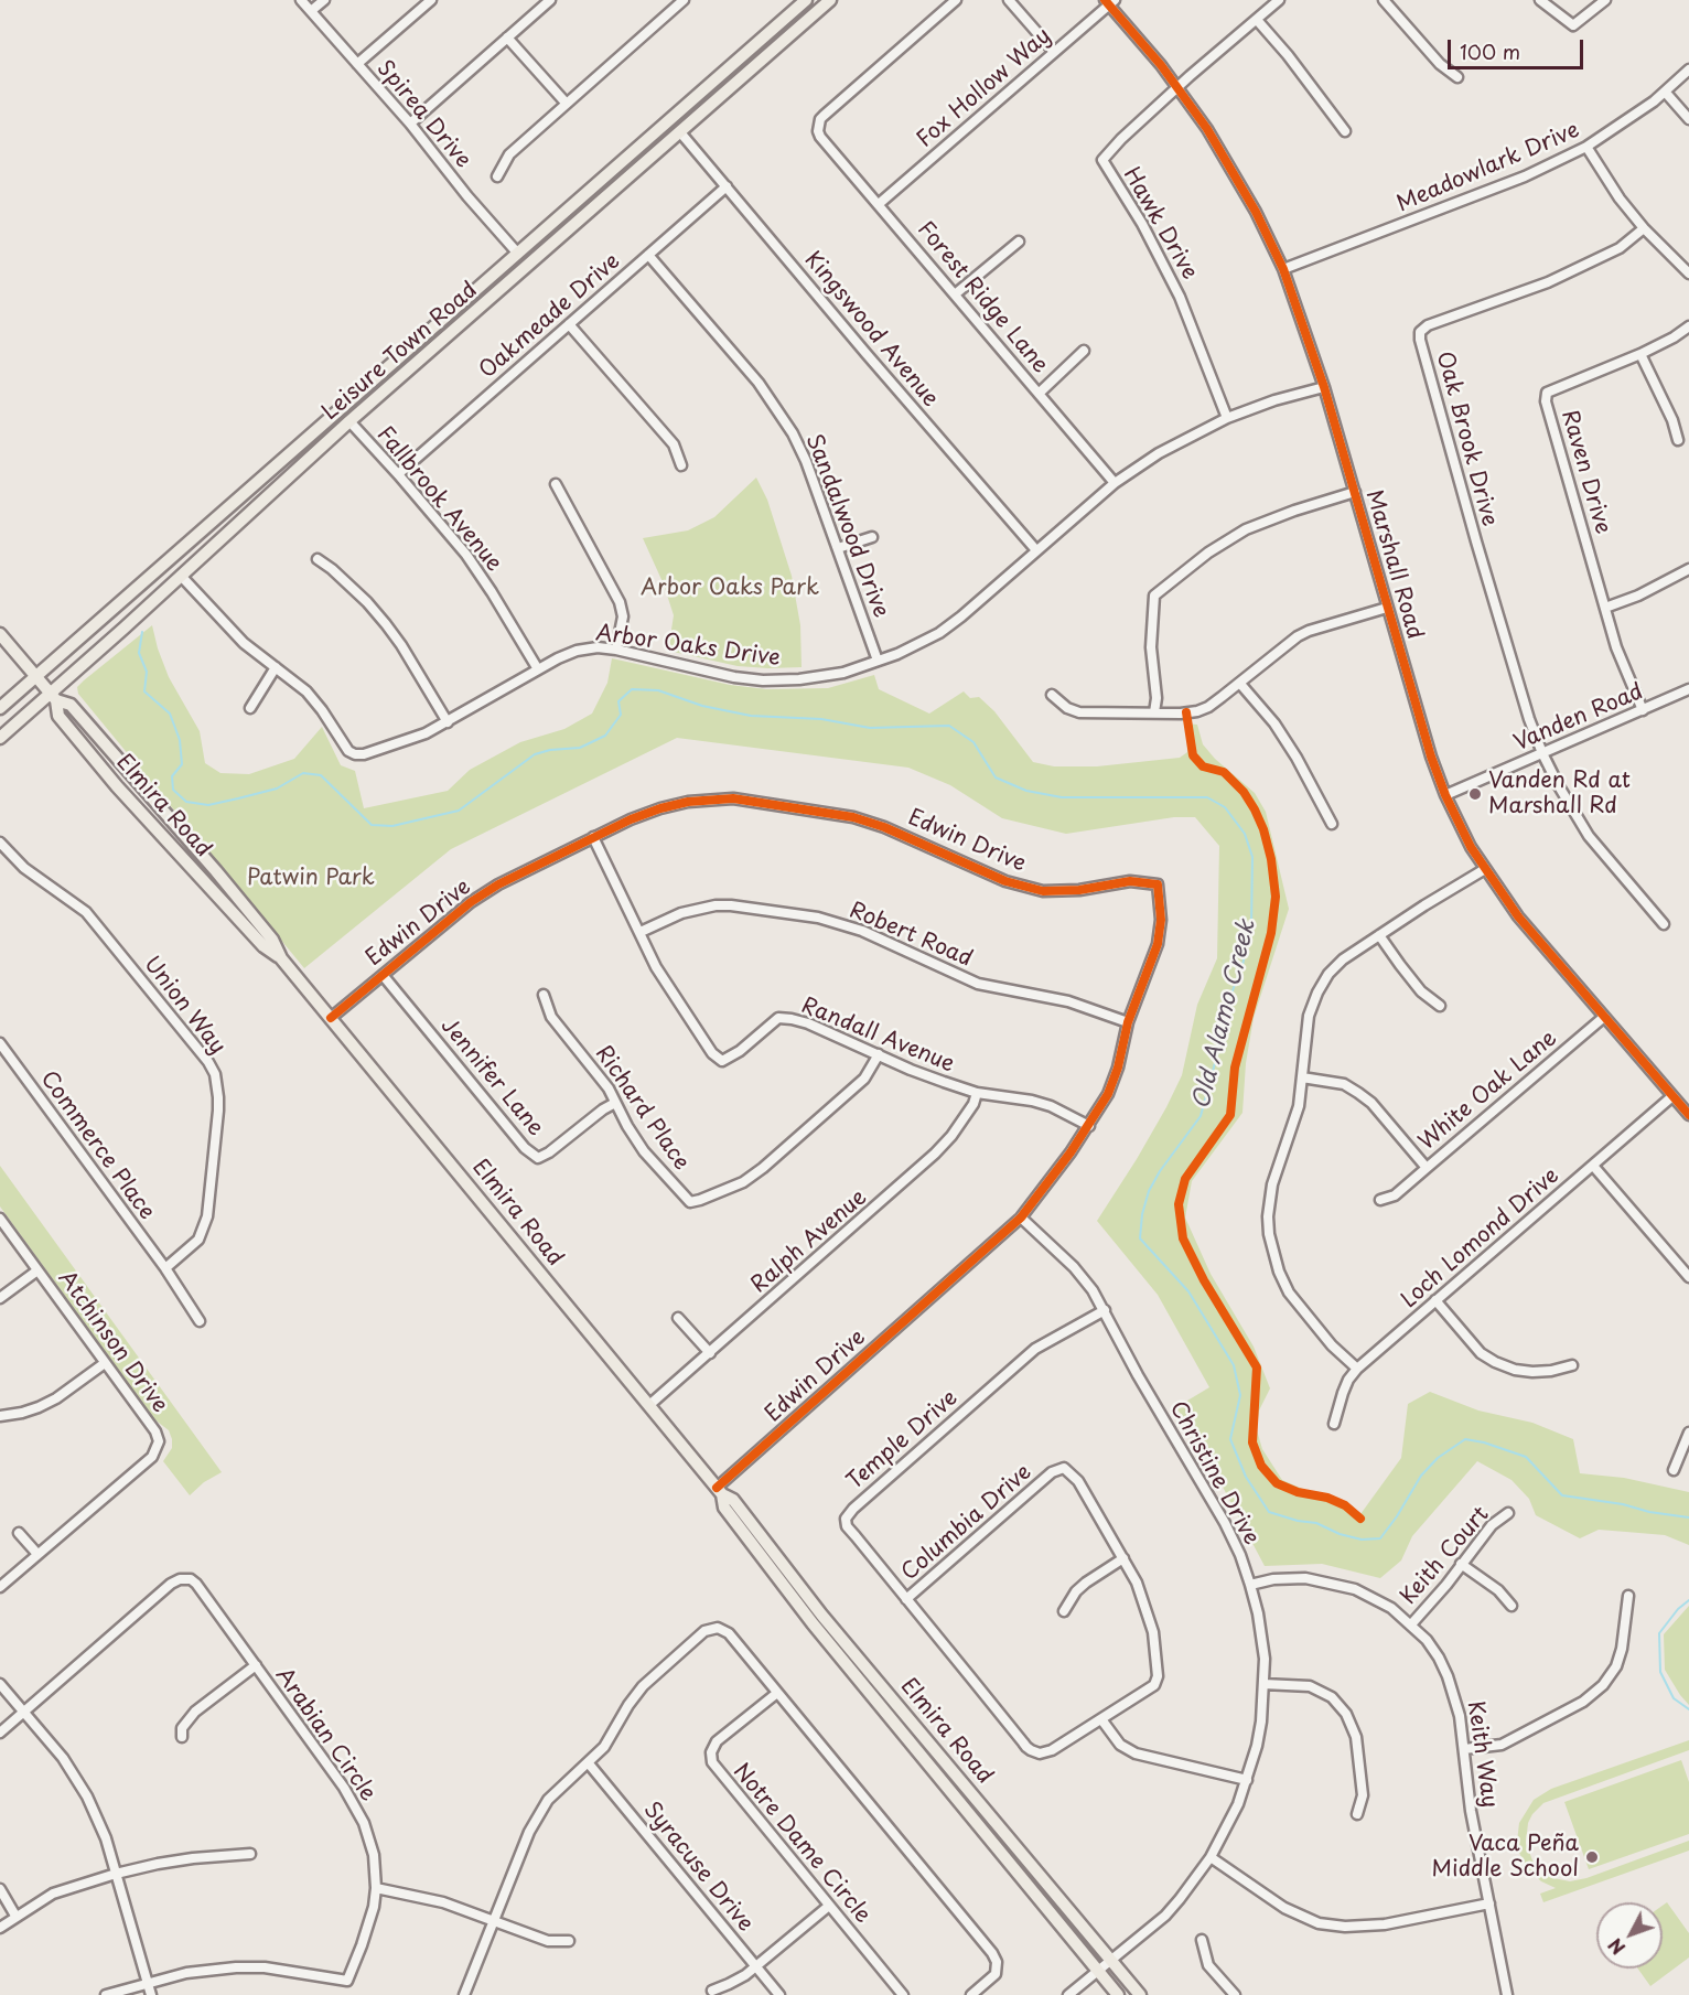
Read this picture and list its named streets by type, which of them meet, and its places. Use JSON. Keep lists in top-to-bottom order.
{
  "streets": {
    "main road": ["Leisure Town Road", "Elmira Road"],
    "street": [
      "Fox Hollow Way",
      "Spirea Drive",
      "Meadowlark Drive",
      "Hawk Drive",
      "Forest Ridge Lane",
      "Oakmeade Drive",
      "Kingswood Avenue",
      "Oak Brook Drive",
      "Raven Drive",
      "Fallbrook Avenue",
      "Sandalwood Drive",
      "Marshall Road",
      "Arbor Oaks Drive",
      "Vanden Road",
      "Edwin Drive",
      "Robert Road",
      "Union Way",
      "Randall Avenue",
      "Jennifer Lane",
      "White Oak Lane",
      "Richard Place",
      "Commerce Place",
      "Loch Lomond Drive",
      "Ralph Avenue",
      "Atchinson Drive",
      "Temple Drive",
      "Christine Drive",
      "Columbia Drive",
      "Keith Court",
      "Arabian Circle",
      "Keith Way",
      "Notre Dame Circle",
      "Syracuse Drive"
    ]
  },
  "crossings": [
    ["Fox Hollow Way", "Forest Ridge Lane"],
    ["Fox Hollow Way", "Marshall Road"],
    ["Spirea Drive", "Leisure Town Road"],
    ["Meadowlark Drive", "Marshall Road"],
    ["Hawk Drive", "Marshall Road"],
    ["Hawk Drive", "Arbor Oaks Drive"],
    ["Forest Ridge Lane", "Arbor Oaks Drive"],
    ["Oakmeade Drive", "Kingswood Avenue"],
    ["Oakmeade Drive", "Fallbrook Avenue"],
    ["Oakmeade Drive", "Sandalwood Drive"],
    ["Kingswood Avenue", "Leisure Town Road"],
    ["Kingswood Avenue", "Arbor Oaks Drive"],
    ["Leisure Town Road", "Fallbrook Avenue"],
    ["Leisure Town Road", "Arbor Oaks Drive"],
    ["Leisure Town Road", "Elmira Road"],
    ["Oak Brook Drive", "Vanden Road"],
    ["Raven Drive", "Vanden Road"],
    ["Fallbrook Avenue", "Arbor Oaks Drive"],
    ["Sandalwood Drive", "Arbor Oaks Drive"],
    ["Marshall Road", "Arbor Oaks Drive"],
    ["Marshall Road", "Vanden Road"],
    ["Marshall Road", "White Oak Lane"],
    ["Marshall Road", "Loch Lomond Drive"],
    ["Elmira Road", "Edwin Drive"],
    ["Elmira Road", "Ralph Avenue"],
    ["Elmira Road", "Christine Drive"],
    ["Edwin Drive", "Robert Road"],
    ["Edwin Drive", "Randall Avenue"],
    ["Edwin Drive", "Jennifer Lane"],
    ["Edwin Drive", "Christine Drive"],
    ["Robert Road", "Randall Avenue"],
    ["Union Way", "Commerce Place"],
    ["Randall Avenue", "Richard Place"],
    ["Randall Avenue", "Ralph Avenue"],
    ["Jennifer Lane", "Richard Place"],
    ["Temple Drive", "Christine Drive"],
    ["Temple Drive", "Columbia Drive"],
    ["Christine Drive", "Keith Way"],
    ["Keith Court", "Keith Way"]
  ],
  "water": ["Old Alamo Creek"],
  "parks": ["Arbor Oaks Park", "Patwin Park"],
  "places": ["Vanden Rd at Marshall Rd", "Vaca Peña Middle School"],
  "scale_bar": "100 m",
  "north": "bottom left"
}
